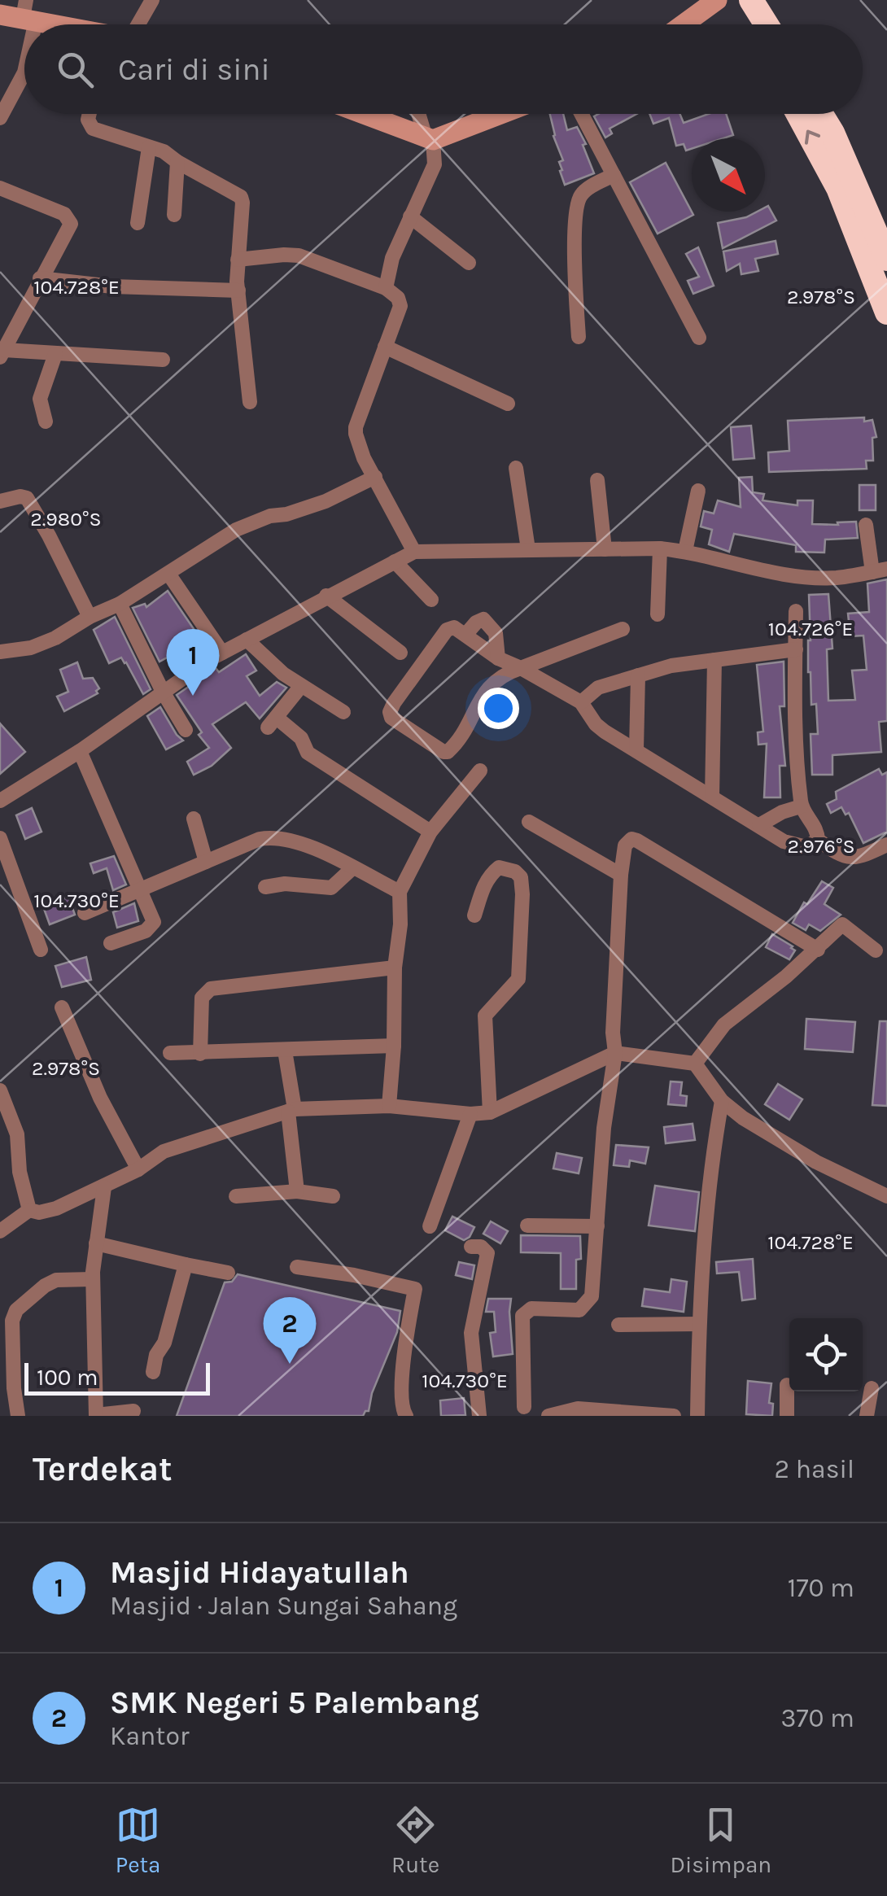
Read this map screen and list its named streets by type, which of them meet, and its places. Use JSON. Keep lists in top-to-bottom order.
{
  "scale_bar": "100 m",
  "north": "bottom right",
  "page": {
    "search": "Cari di sini",
    "pins": ["1", "2"],
    "scale": "100 m",
    "heading": ["Terdekat", "2 hasil"],
    "list": [
      {
        "mark": "1",
        "name": "Masjid Hidayatullah",
        "note": "Masjid · Jalan Sungai Sahang",
        "value": "170 m"
      },
      {
        "mark": "2",
        "name": "SMK Negeri 5 Palembang",
        "note": "Kantor",
        "value": "370 m"
      }
    ],
    "nav": ["Peta", "Rute", "Disimpan"]
  },
  "coordinates": [
    "104.728°E",
    "2.978°S",
    "2.980°S",
    "104.726°E",
    "2.976°S",
    "104.730°E"
  ]
}
